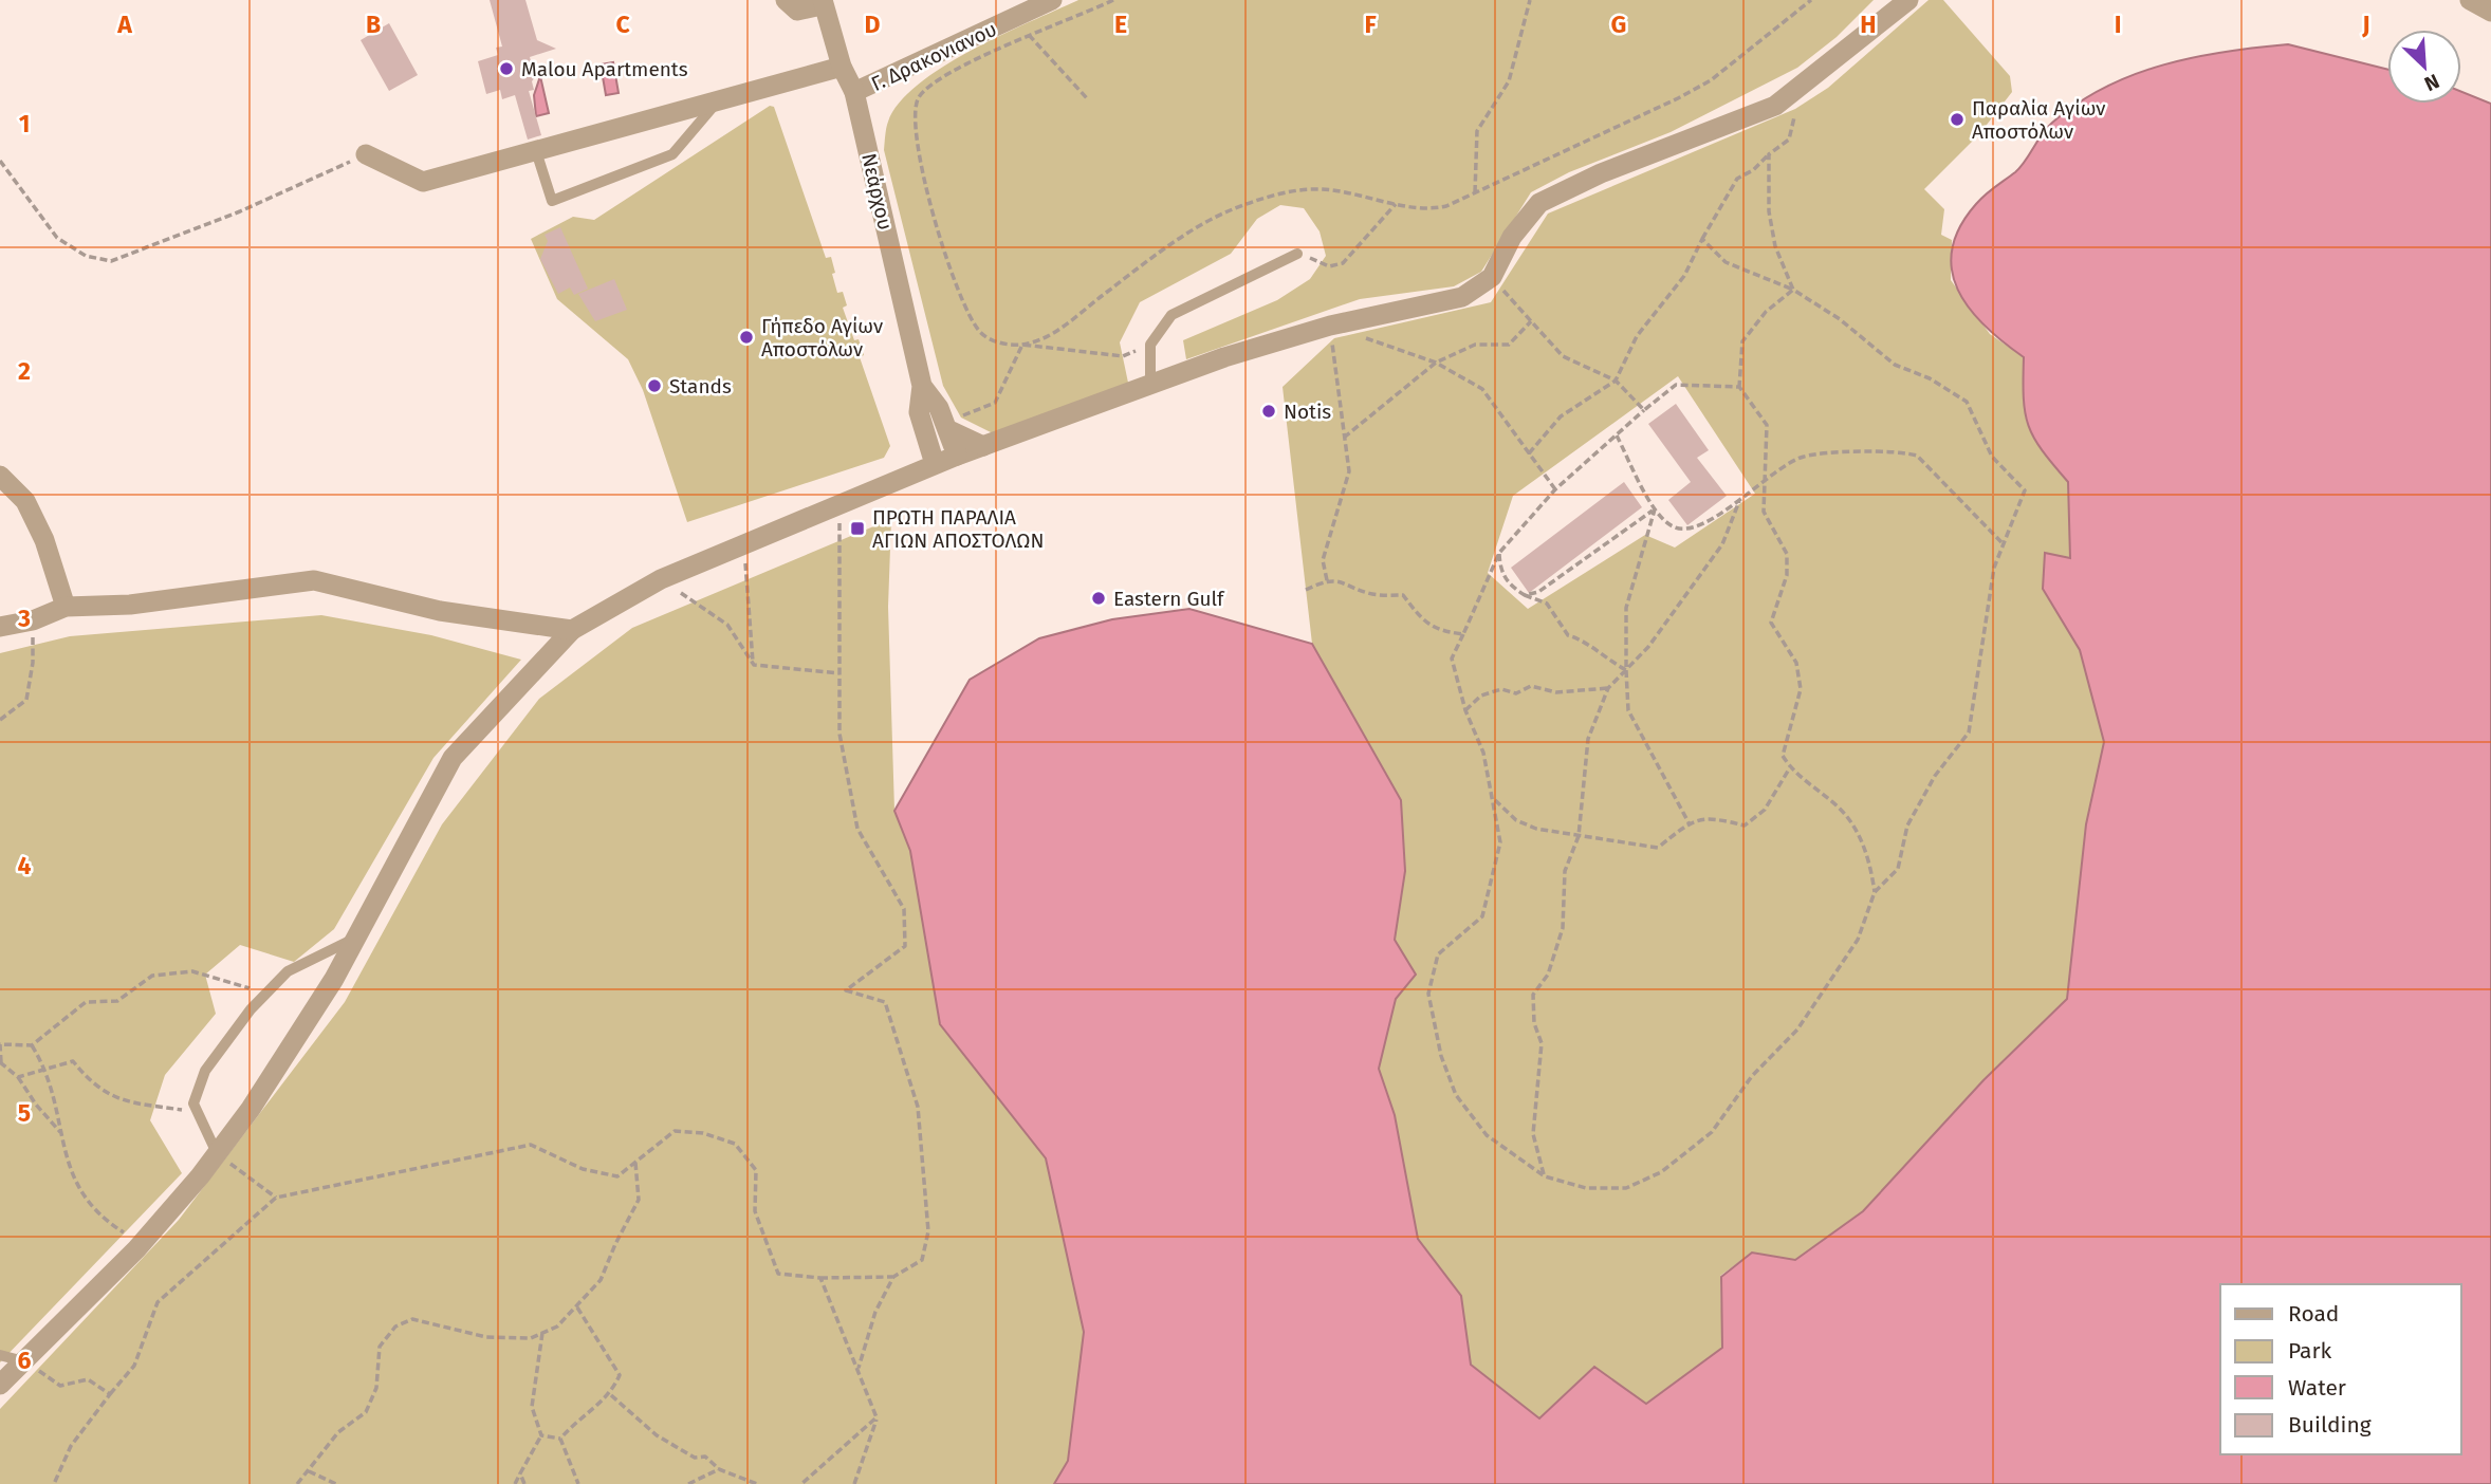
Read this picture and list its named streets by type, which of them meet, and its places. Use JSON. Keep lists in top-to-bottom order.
{
  "streets": {
    "street": ["Γ. Δρακονιανου", "Νεάρχου"]
  },
  "crossings": [
    ["Γ. Δρακονιανου", "Νεάρχου"]
  ],
  "places": {
    "other": [
      "Malou Apartments",
      "Παραλία Αγίων Αποστόλων",
      "Γήπεδο Αγίων Αποστόλων",
      "Stands",
      "Notis",
      "Eastern Gulf"
    ],
    "transit": ["ΠΡΩΤΗ ΠΑΡΑΛΙΑ ΑΓΙΩΝ ΑΠΟΣΤΟΛΩΝ"]
  },
  "legend": [
    "Road",
    "Park",
    "Water",
    "Building"
  ],
  "north": "bottom right",
  "grid": {
    "columns": [
      "A",
      "B",
      "C",
      "D",
      "E",
      "F",
      "G",
      "H",
      "I",
      "J"
    ],
    "rows": [
      "1",
      "2",
      "3",
      "4",
      "5",
      "6"
    ]
  }
}
